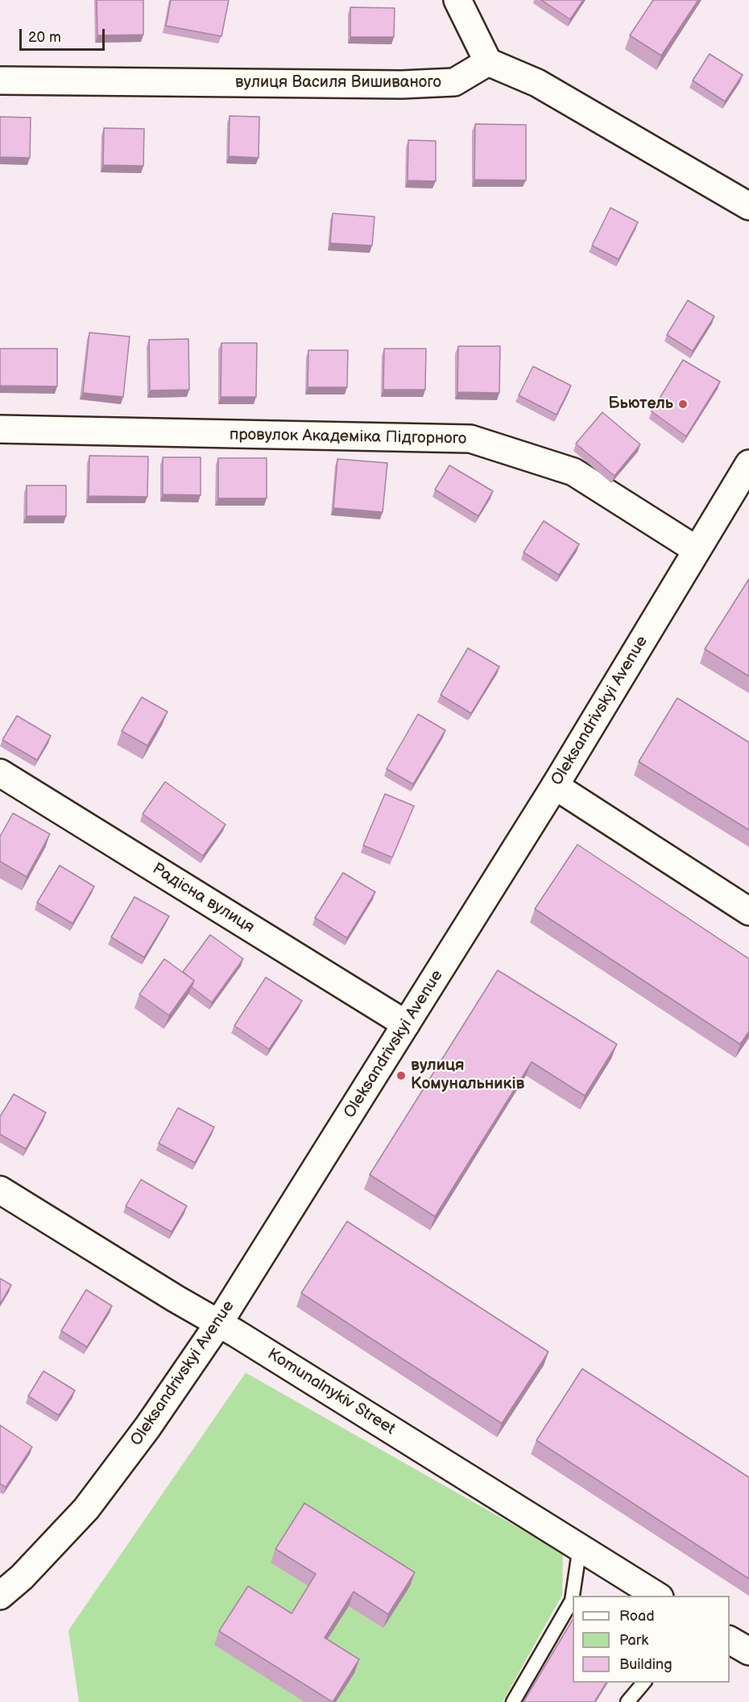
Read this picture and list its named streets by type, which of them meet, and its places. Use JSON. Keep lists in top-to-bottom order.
{
  "streets": {
    "street": [
      "вулиця Василя Вишиваного",
      "провулок Академіка Підгорного",
      "Oleksandrivskyi Avenue",
      "Радісна вулиця",
      "Komunalnykiv Street"
    ]
  },
  "crossings": [
    ["провулок Академіка Підгорного", "Oleksandrivskyi Avenue"],
    ["Oleksandrivskyi Avenue", "Радісна вулиця"],
    ["Oleksandrivskyi Avenue", "Komunalnykiv Street"]
  ],
  "places": ["Бьютель", "вулиця Комунальників"],
  "legend": ["Road", "Park", "Building"],
  "scale_bar": "20 m"
}
